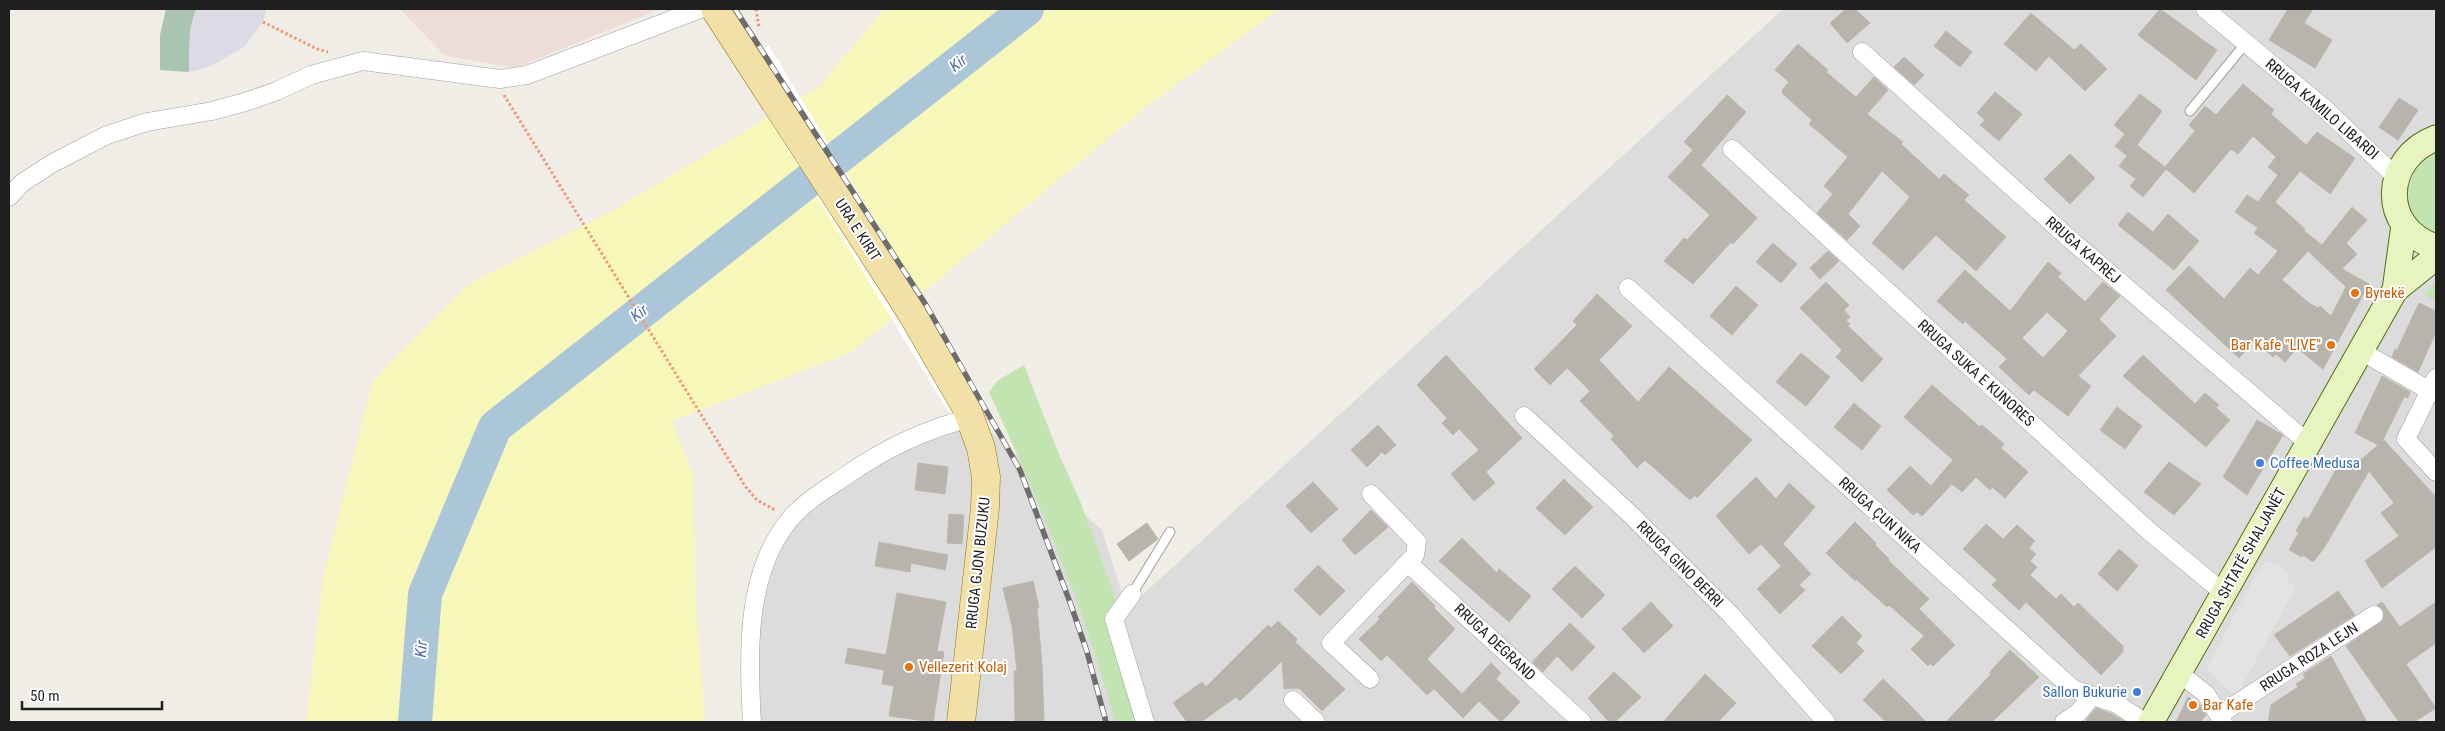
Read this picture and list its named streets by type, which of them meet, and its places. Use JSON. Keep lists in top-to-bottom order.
{
  "streets": {
    "main road": ["URA E KIRIT", "RRUGA GJON BUZUKU", "RRUGA SHTATË SHALJANËT"],
    "street": [
      "RRUGA KAMILO LIBARDI",
      "RRUGA KAPREJ",
      "RRUGA SUKA E KUNORES",
      "RRUGA ÇUN NIKA",
      "RRUGA GINO BERRI",
      "RRUGA DEGRAND",
      "RRUGA ROZA LEJN"
    ]
  },
  "crossings": [
    ["URA E KIRIT", "RRUGA GJON BUZUKU"],
    ["RRUGA KAPREJ", "RRUGA SHTATË SHALJANËT"],
    ["RRUGA SUKA E KUNORES", "RRUGA SHTATË SHALJANËT"],
    ["RRUGA SHTATË SHALJANËT", "RRUGA ROZA LEJN"]
  ],
  "water": ["Kir"],
  "places": [
    "Byrekë",
    "Bar Kafe \"LIVE\"",
    "Coffee Medusa",
    "Vellezerit Kolaj",
    "Sallon Bukurie",
    "Bar Kafe"
  ],
  "scale_bar": "50 m"
}
